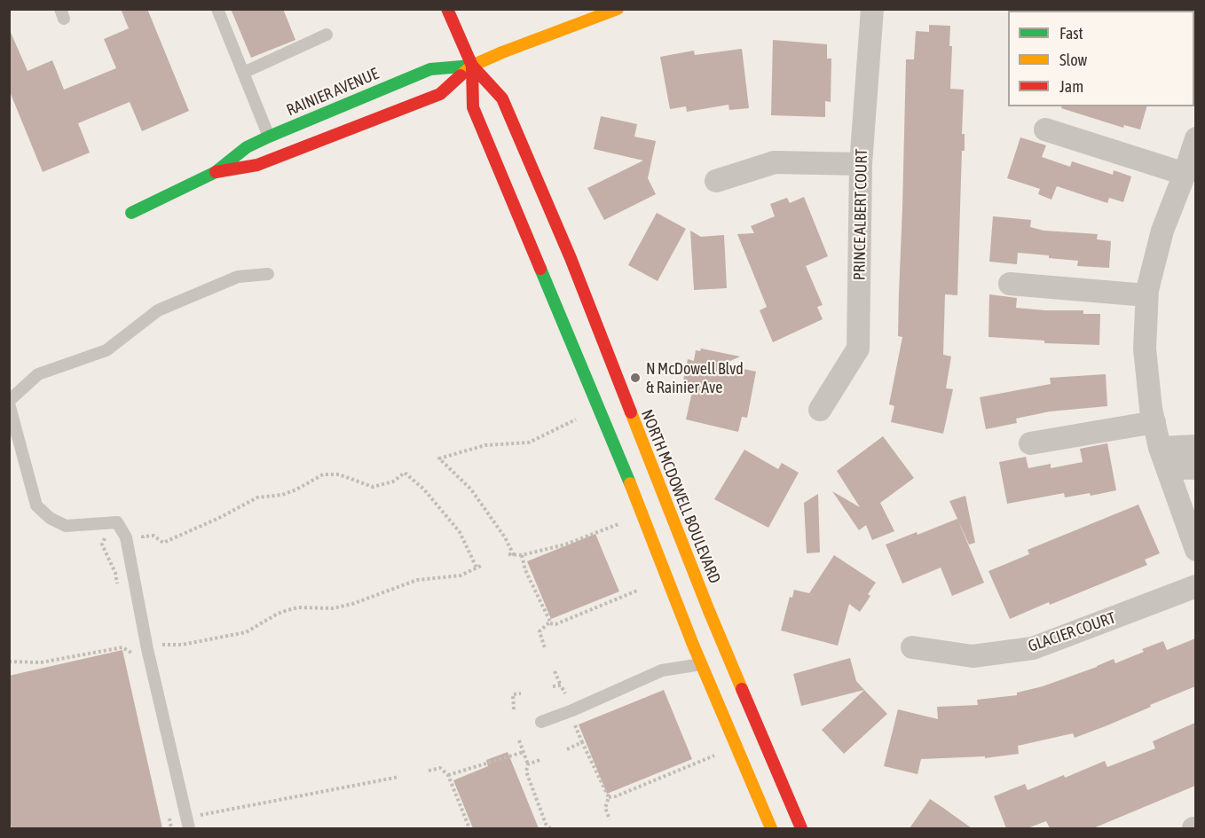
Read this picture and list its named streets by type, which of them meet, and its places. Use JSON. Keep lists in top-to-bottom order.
{
  "streets": {
    "main road": ["RAINIER AVENUE", "NORTH MCDOWELL BOULEVARD"],
    "street": ["PRINCE ALBERT COURT", "GLACIER COURT"]
  },
  "crossings": [
    ["RAINIER AVENUE", "NORTH MCDOWELL BOULEVARD"]
  ],
  "places": ["N McDowell Blvd & Rainier Ave"],
  "legend": ["Fast", "Slow", "Jam"]
}
